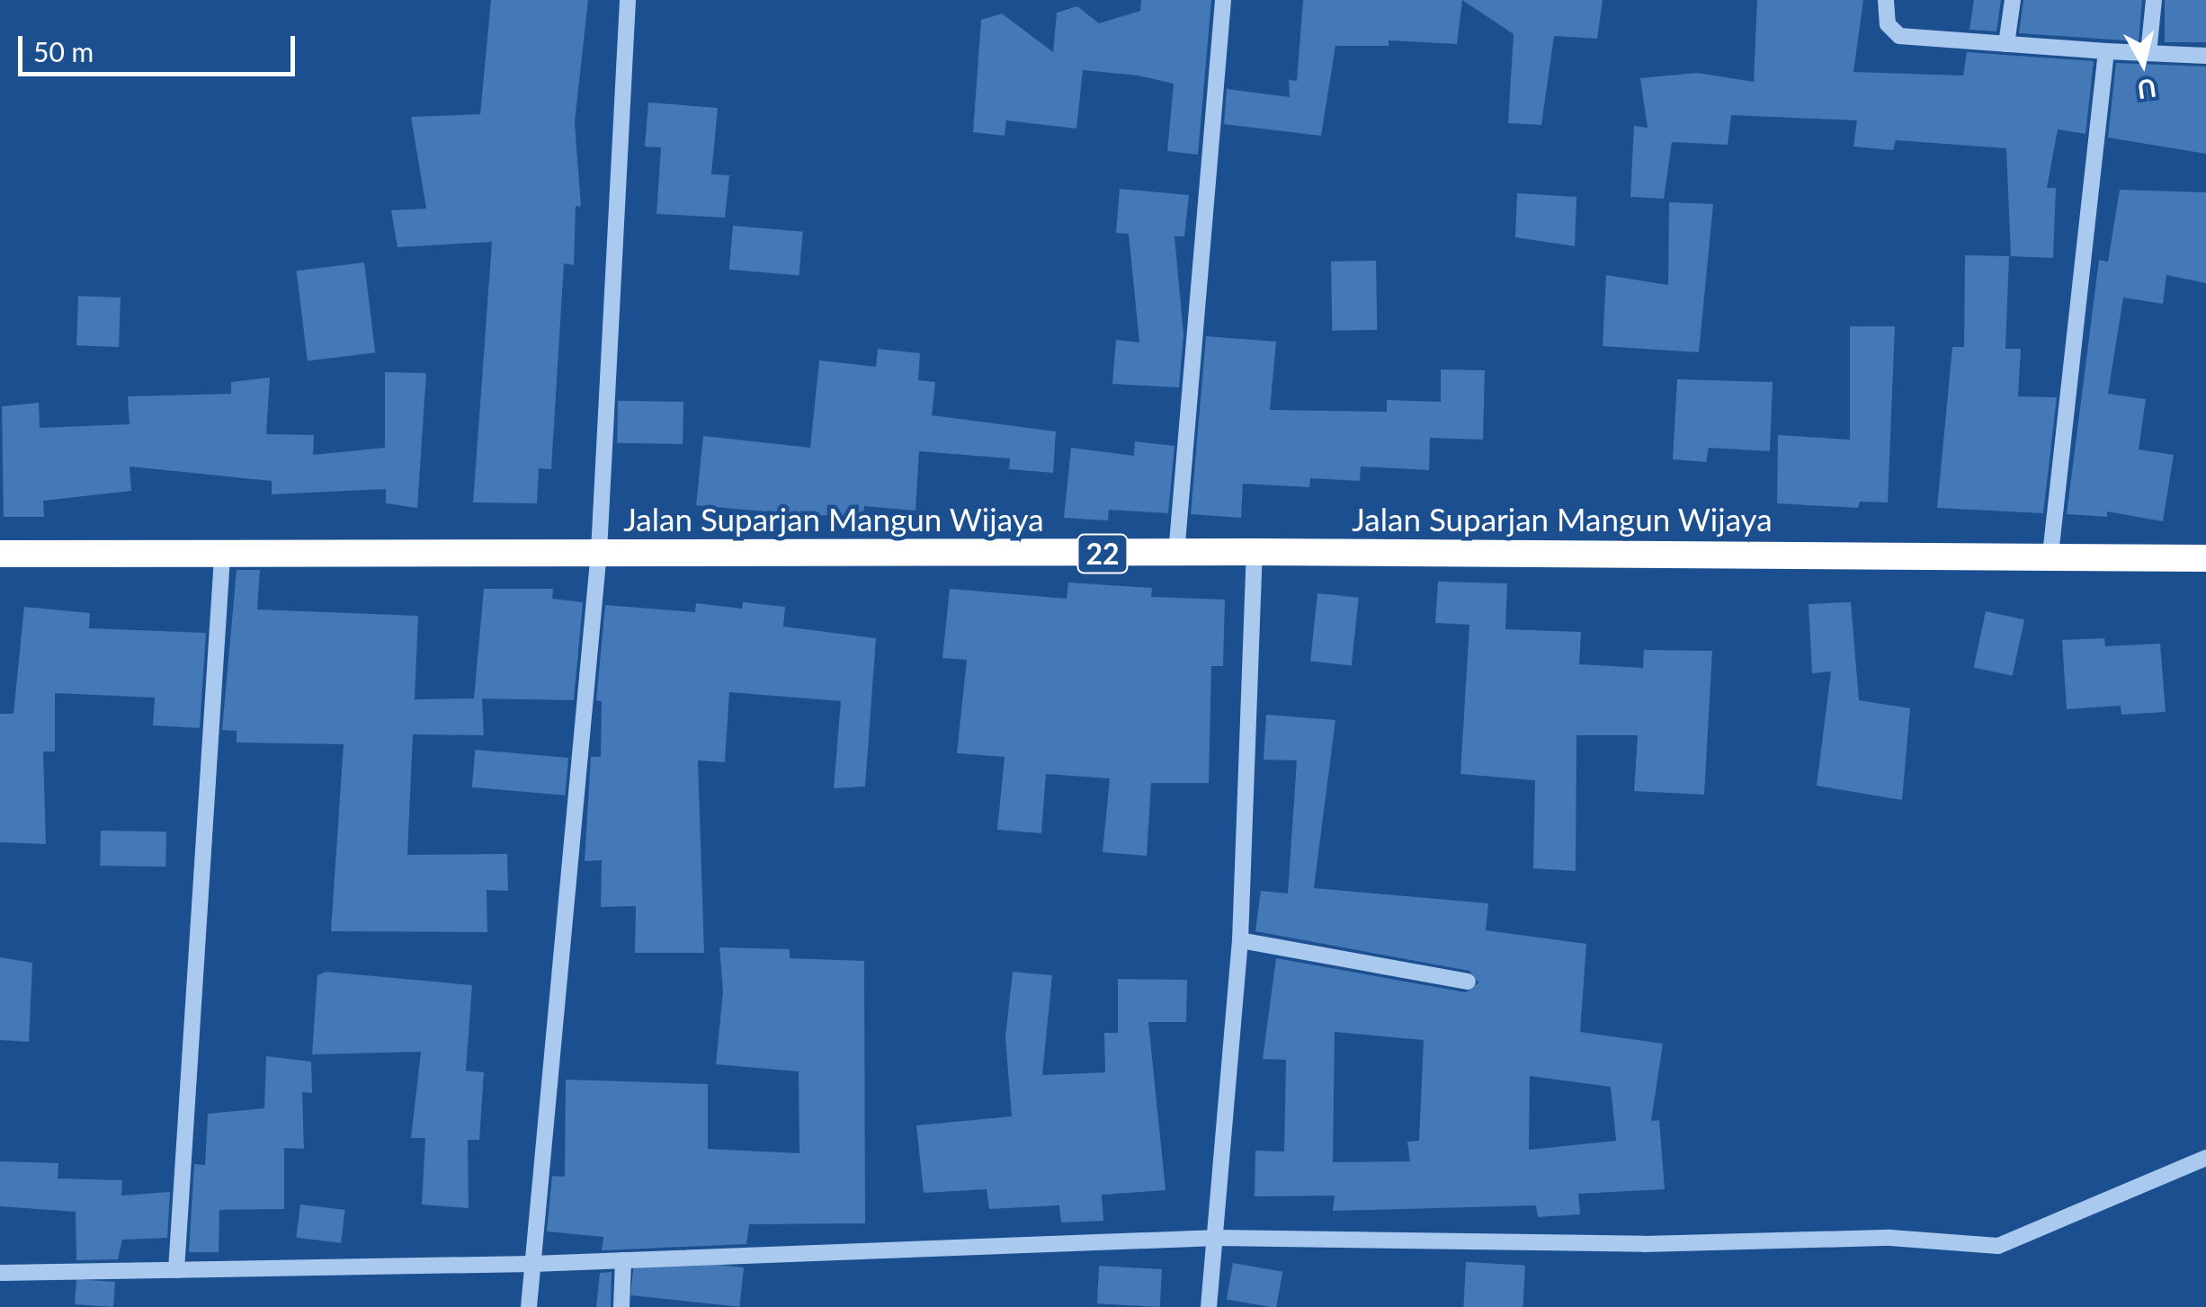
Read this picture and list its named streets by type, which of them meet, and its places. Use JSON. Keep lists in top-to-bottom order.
{
  "streets": {
    "highway": ["Jalan Suparjan Mangun Wijaya", "22"]
  },
  "scale_bar": "50 m",
  "north": "bottom"
}
